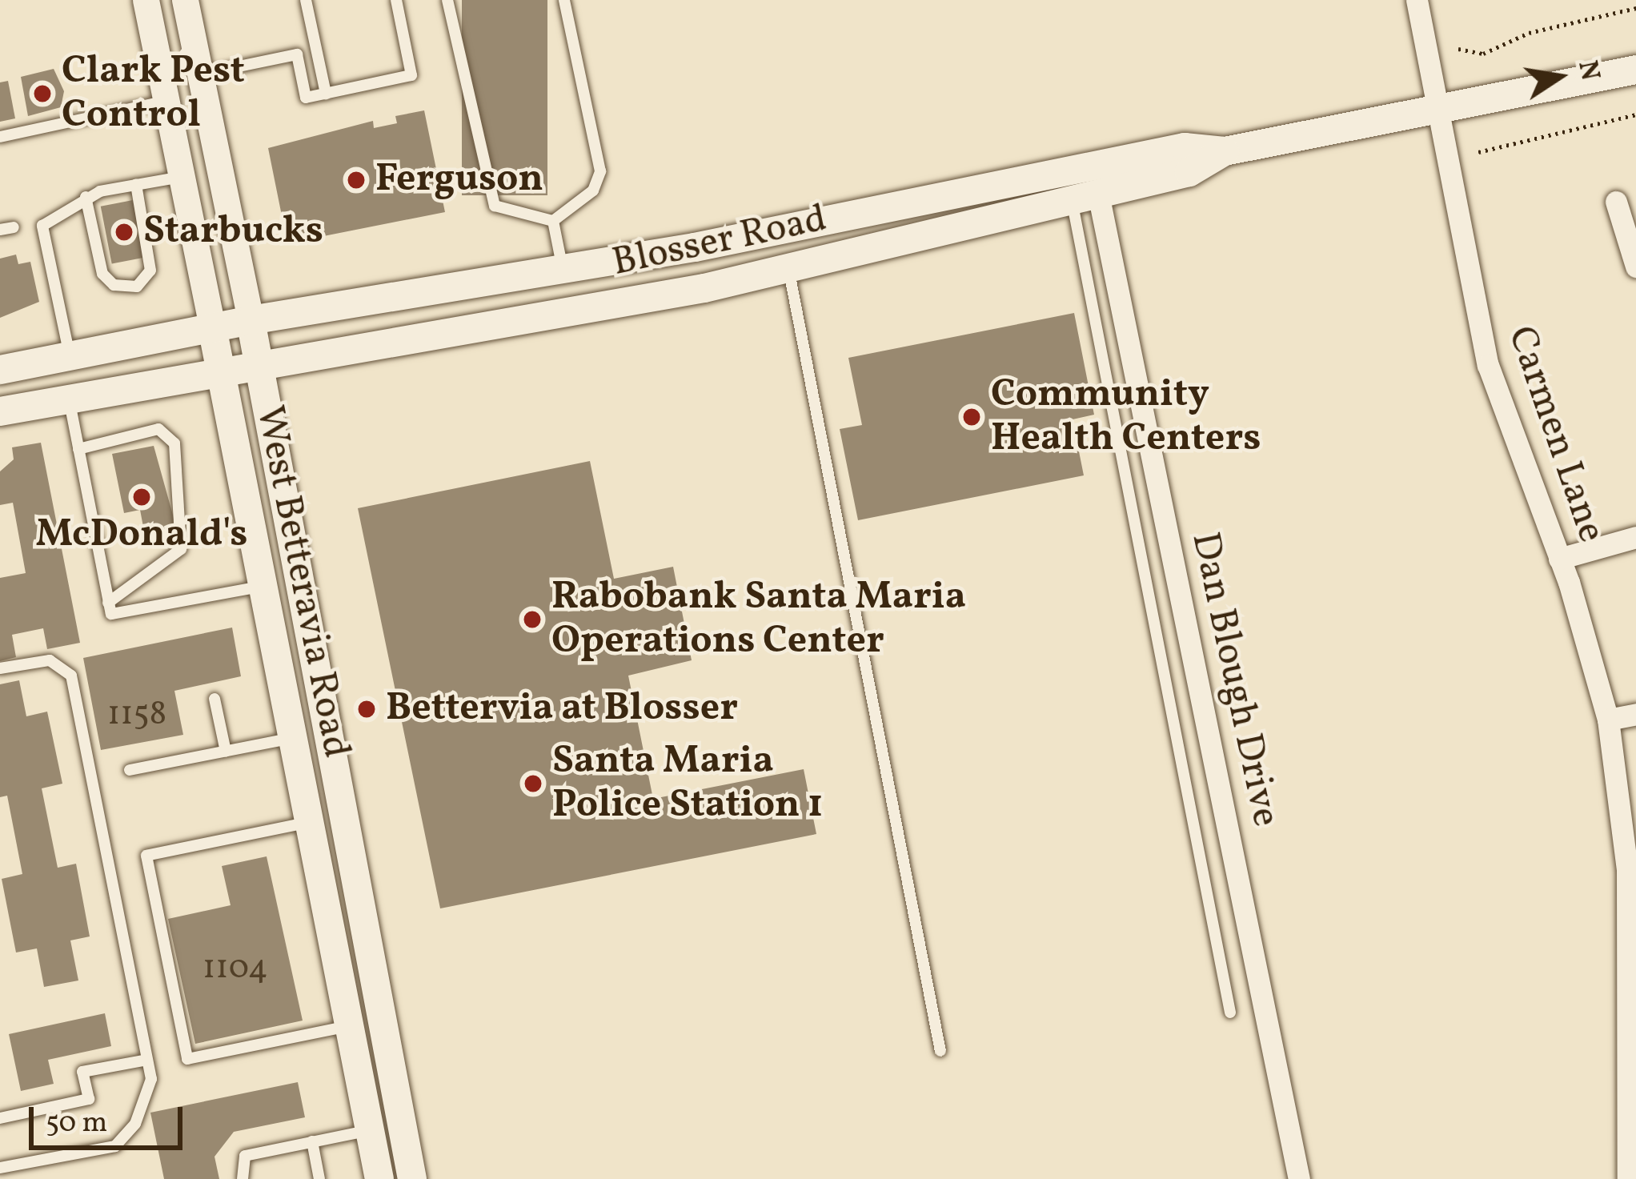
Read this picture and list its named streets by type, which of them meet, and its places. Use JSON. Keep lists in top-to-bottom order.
{
  "streets": {
    "main road": ["Blosser Road", "West Betteravia Road"],
    "street": ["Carmen Lane", "Dan Blough Drive"]
  },
  "crossings": [
    ["Blosser Road", "Carmen Lane"],
    ["Blosser Road", "West Betteravia Road"],
    ["Blosser Road", "Dan Blough Drive"]
  ],
  "places": [
    "Clark Pest Control",
    "Ferguson",
    "Starbucks",
    "Community Health Centers",
    "McDonald's",
    "Rabobank Santa Maria Operations Center",
    "Bettervia at Blosser",
    "Santa Maria Police Station 1"
  ],
  "house_numbers": ["1158", "1104"],
  "scale_bar": "50 m",
  "north": "right"
}
